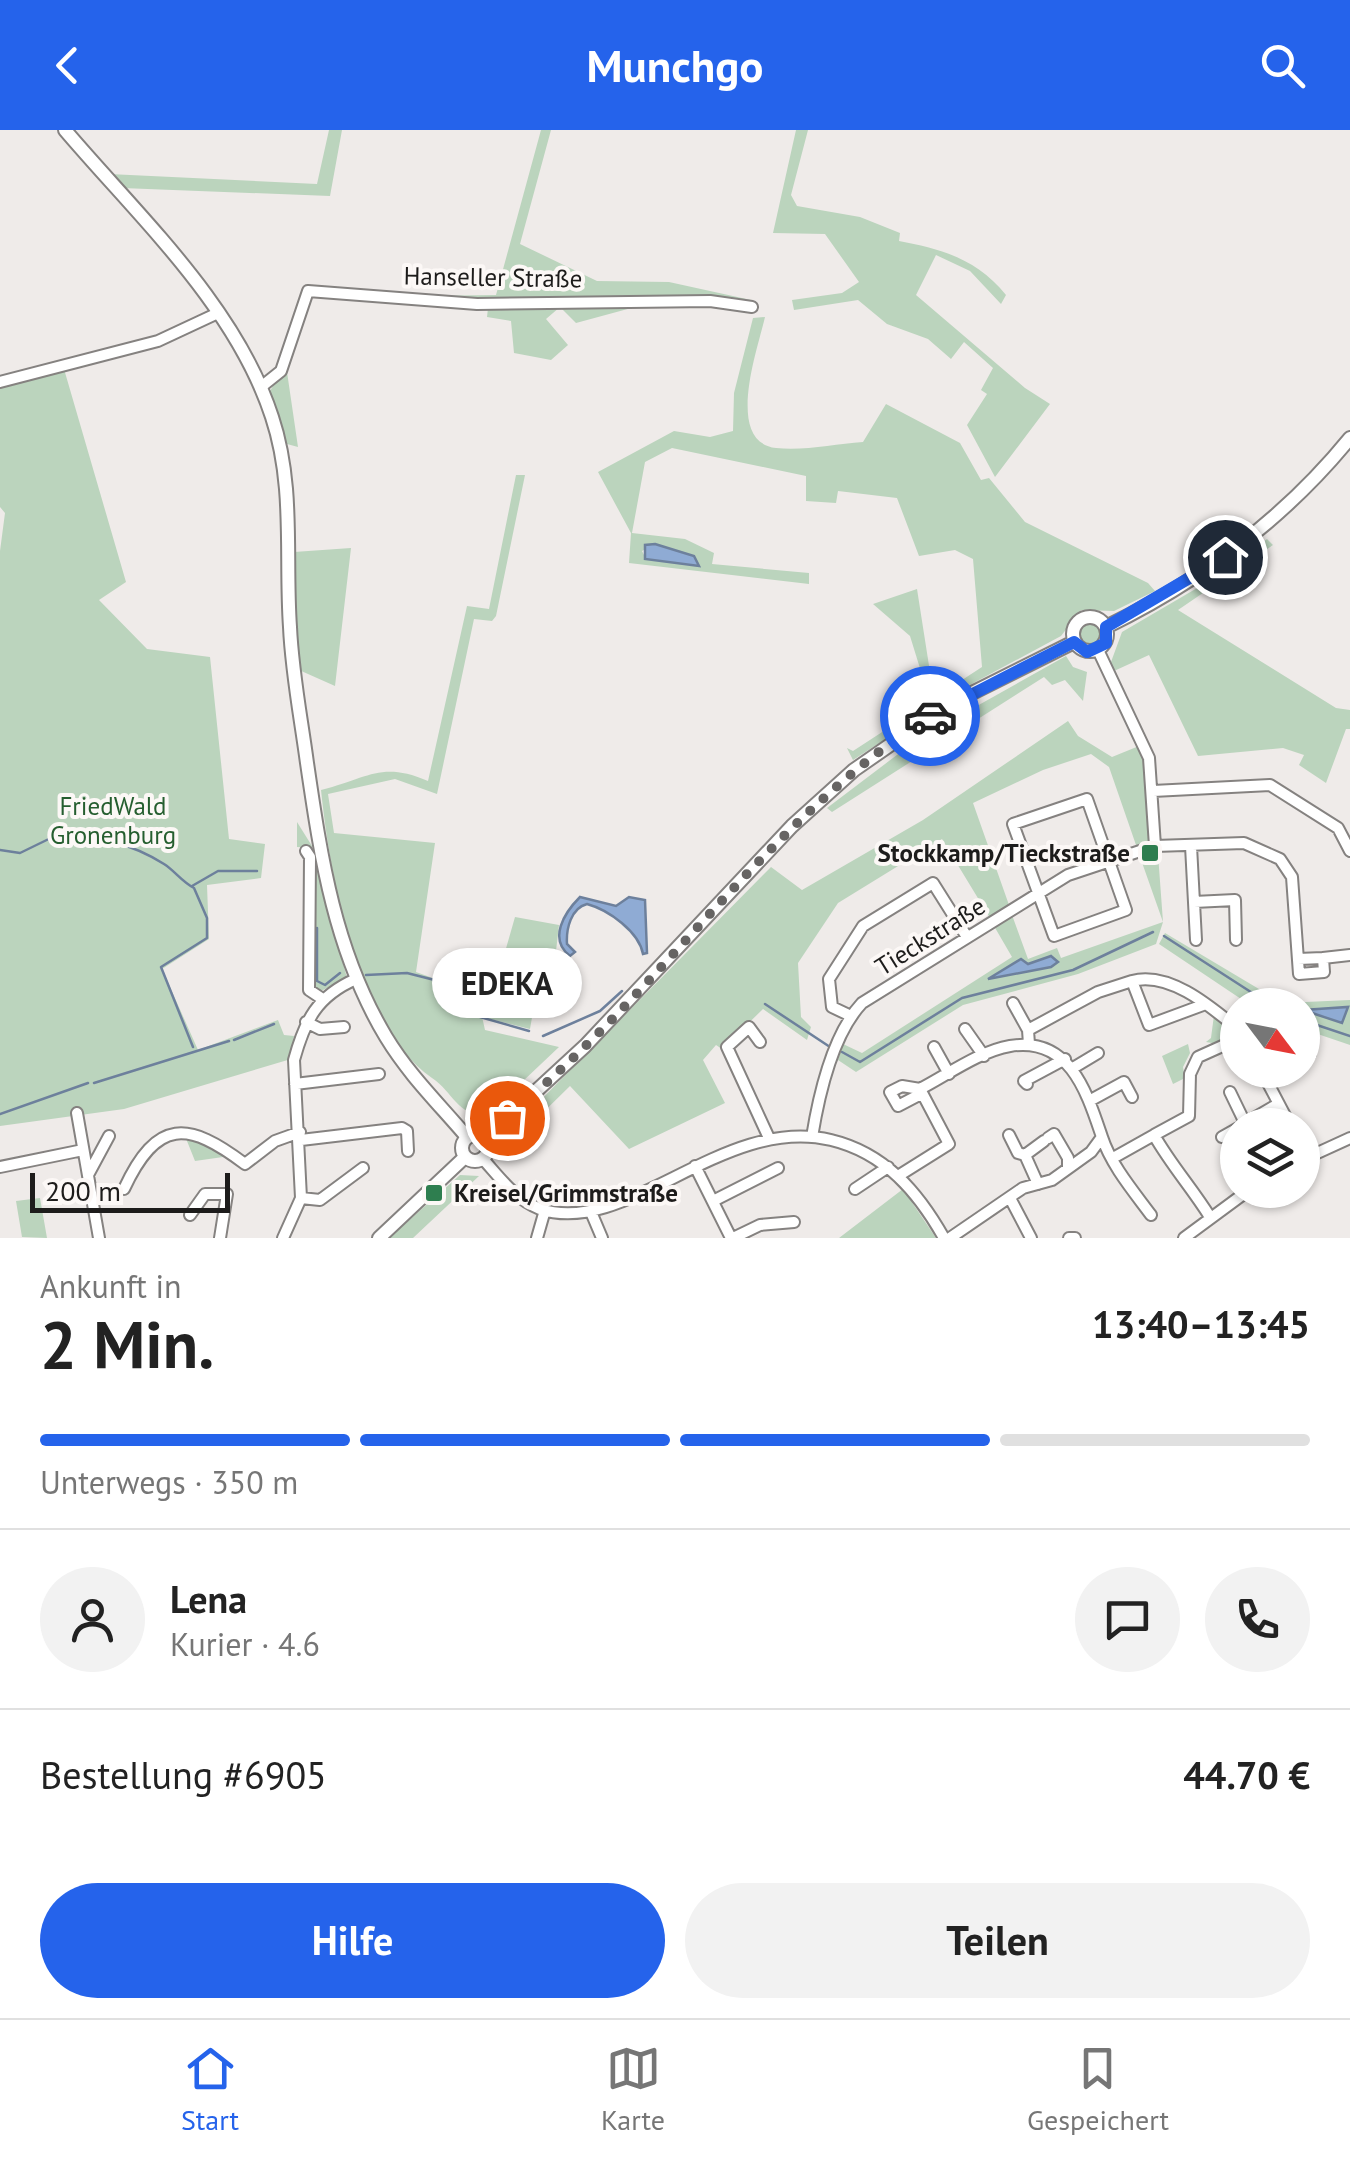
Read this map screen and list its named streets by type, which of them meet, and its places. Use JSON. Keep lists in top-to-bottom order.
{
  "streets": {
    "street": ["Hanseller Straße", "Tieckstraße"]
  },
  "parks": ["FriedWald Gronenburg"],
  "places": {
    "transit": ["Stockkamp/Tieckstraße", "Kreisel/Grimmstraße"],
    "other": ["EDEKA"]
  },
  "scale_bar": "200 m",
  "north": "bottom right",
  "page": {
    "header": "Munchgo",
    "bubble": "EDEKA",
    "scale": "200 m",
    "heading": ["2 Min.", "Ankunft in", "13:40–13:45"],
    "panel": [
      "Lena",
      "Kurier · 4.6",
      "Bestellung #6905",
      "44.70 €"
    ],
    "bar": "Unterwegs · 350 m",
    "buttons": ["Hilfe", "Teilen"],
    "tabs": ["Start", "Karte", "Gespeichert"]
  }
}
